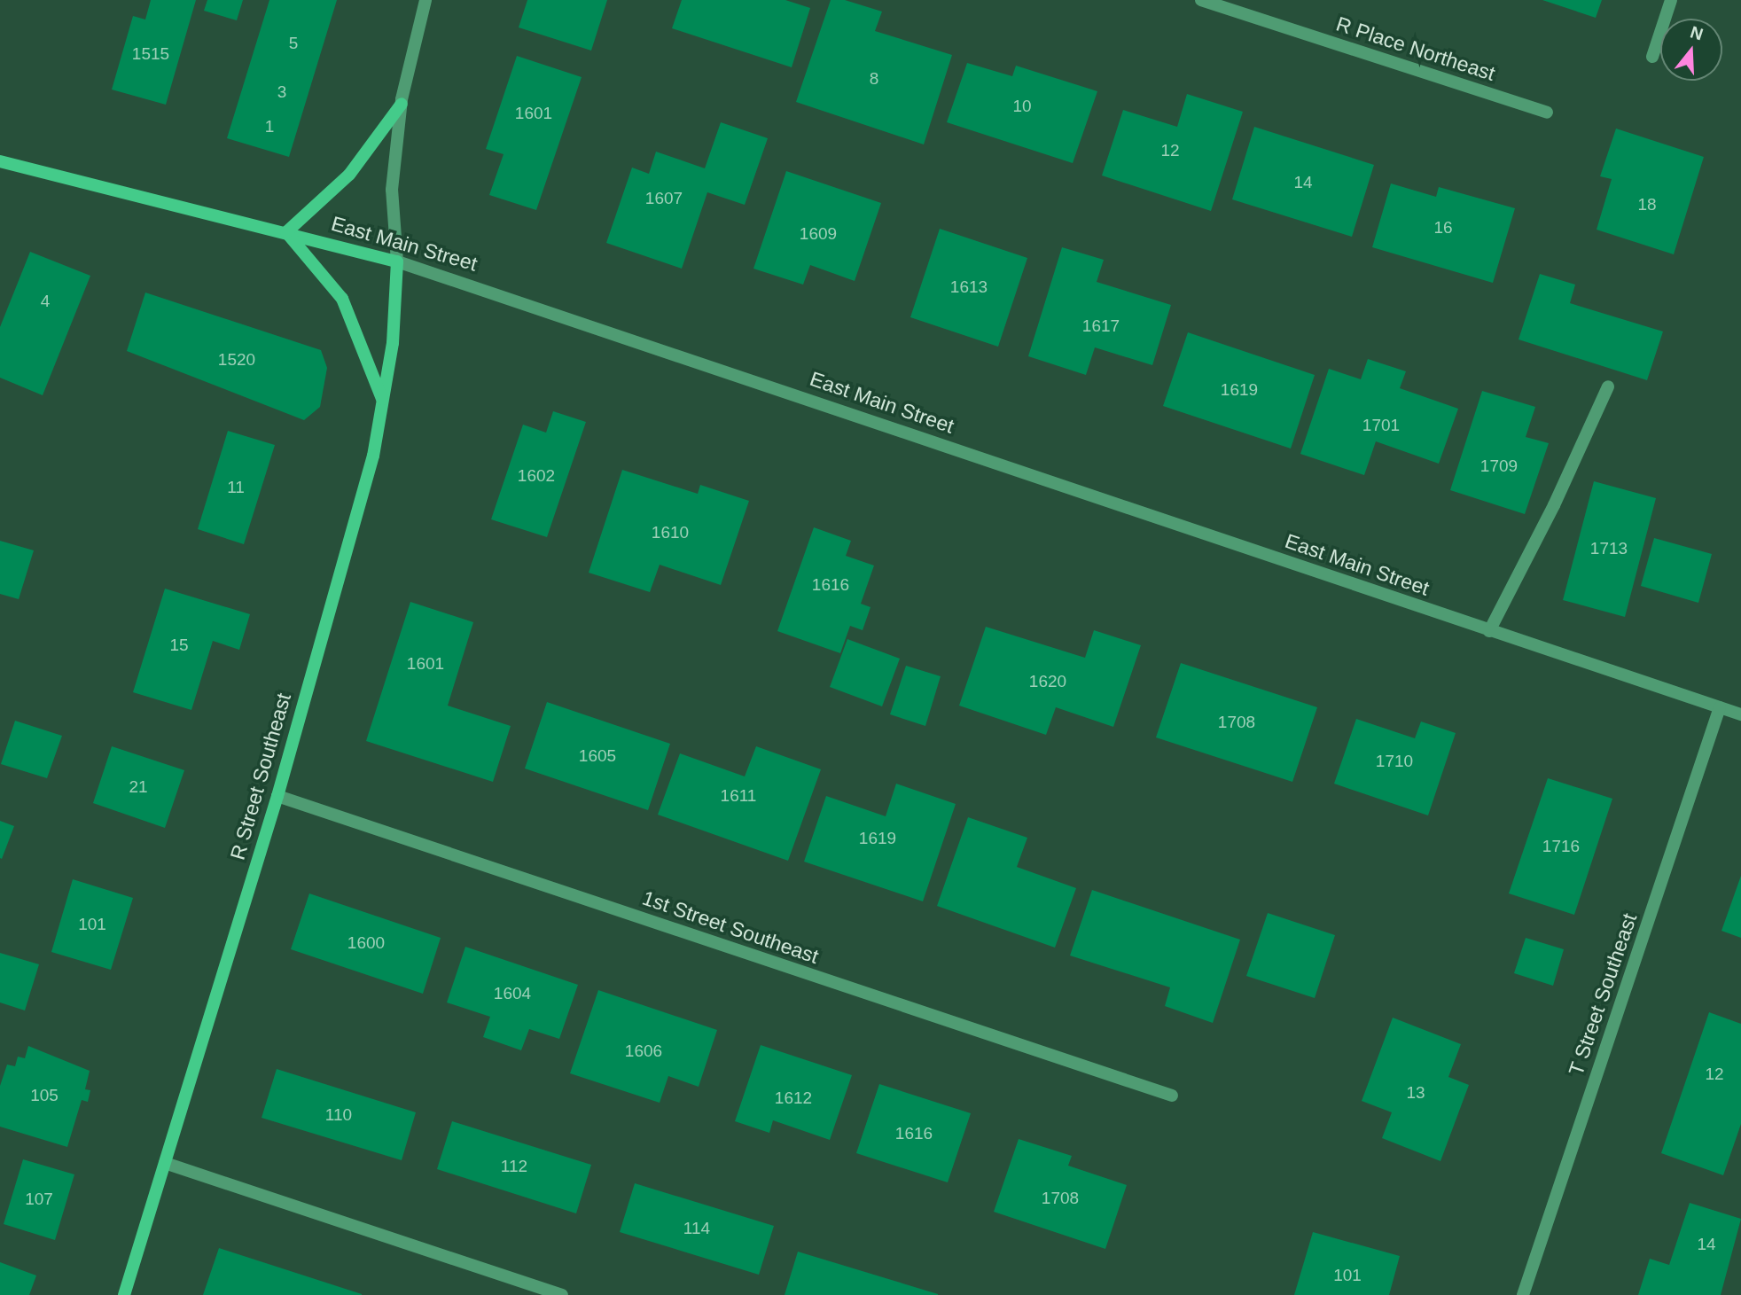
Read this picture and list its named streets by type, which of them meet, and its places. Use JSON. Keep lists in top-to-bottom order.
{
  "streets": {
    "main road": ["East Main Street", "R Street Southeast"],
    "street": ["R Place Northeast", "1st Street Southeast", "T Street Southeast"]
  },
  "crossings": [
    ["East Main Street", "R Street Southeast"],
    ["East Main Street", "T Street Southeast"],
    ["R Street Southeast", "1st Street Southeast"]
  ],
  "house_numbers": [
    "5",
    "1515",
    "8",
    "3",
    "10",
    "1601",
    "1",
    "12",
    "14",
    "1607",
    "18",
    "16",
    "1609",
    "1613",
    "4",
    "1617",
    "1520",
    "1619",
    "1701",
    "1709",
    "1602",
    "11",
    "1610",
    "1713",
    "1616",
    "15",
    "1601",
    "1620",
    "1708",
    "1605",
    "1710",
    "21",
    "1611",
    "1619",
    "1716",
    "101",
    "1600",
    "1604",
    "1606",
    "12",
    "13",
    "105",
    "1612",
    "110",
    "1616",
    "112",
    "1708",
    "107",
    "114",
    "14",
    "101"
  ],
  "north": "top"
}
